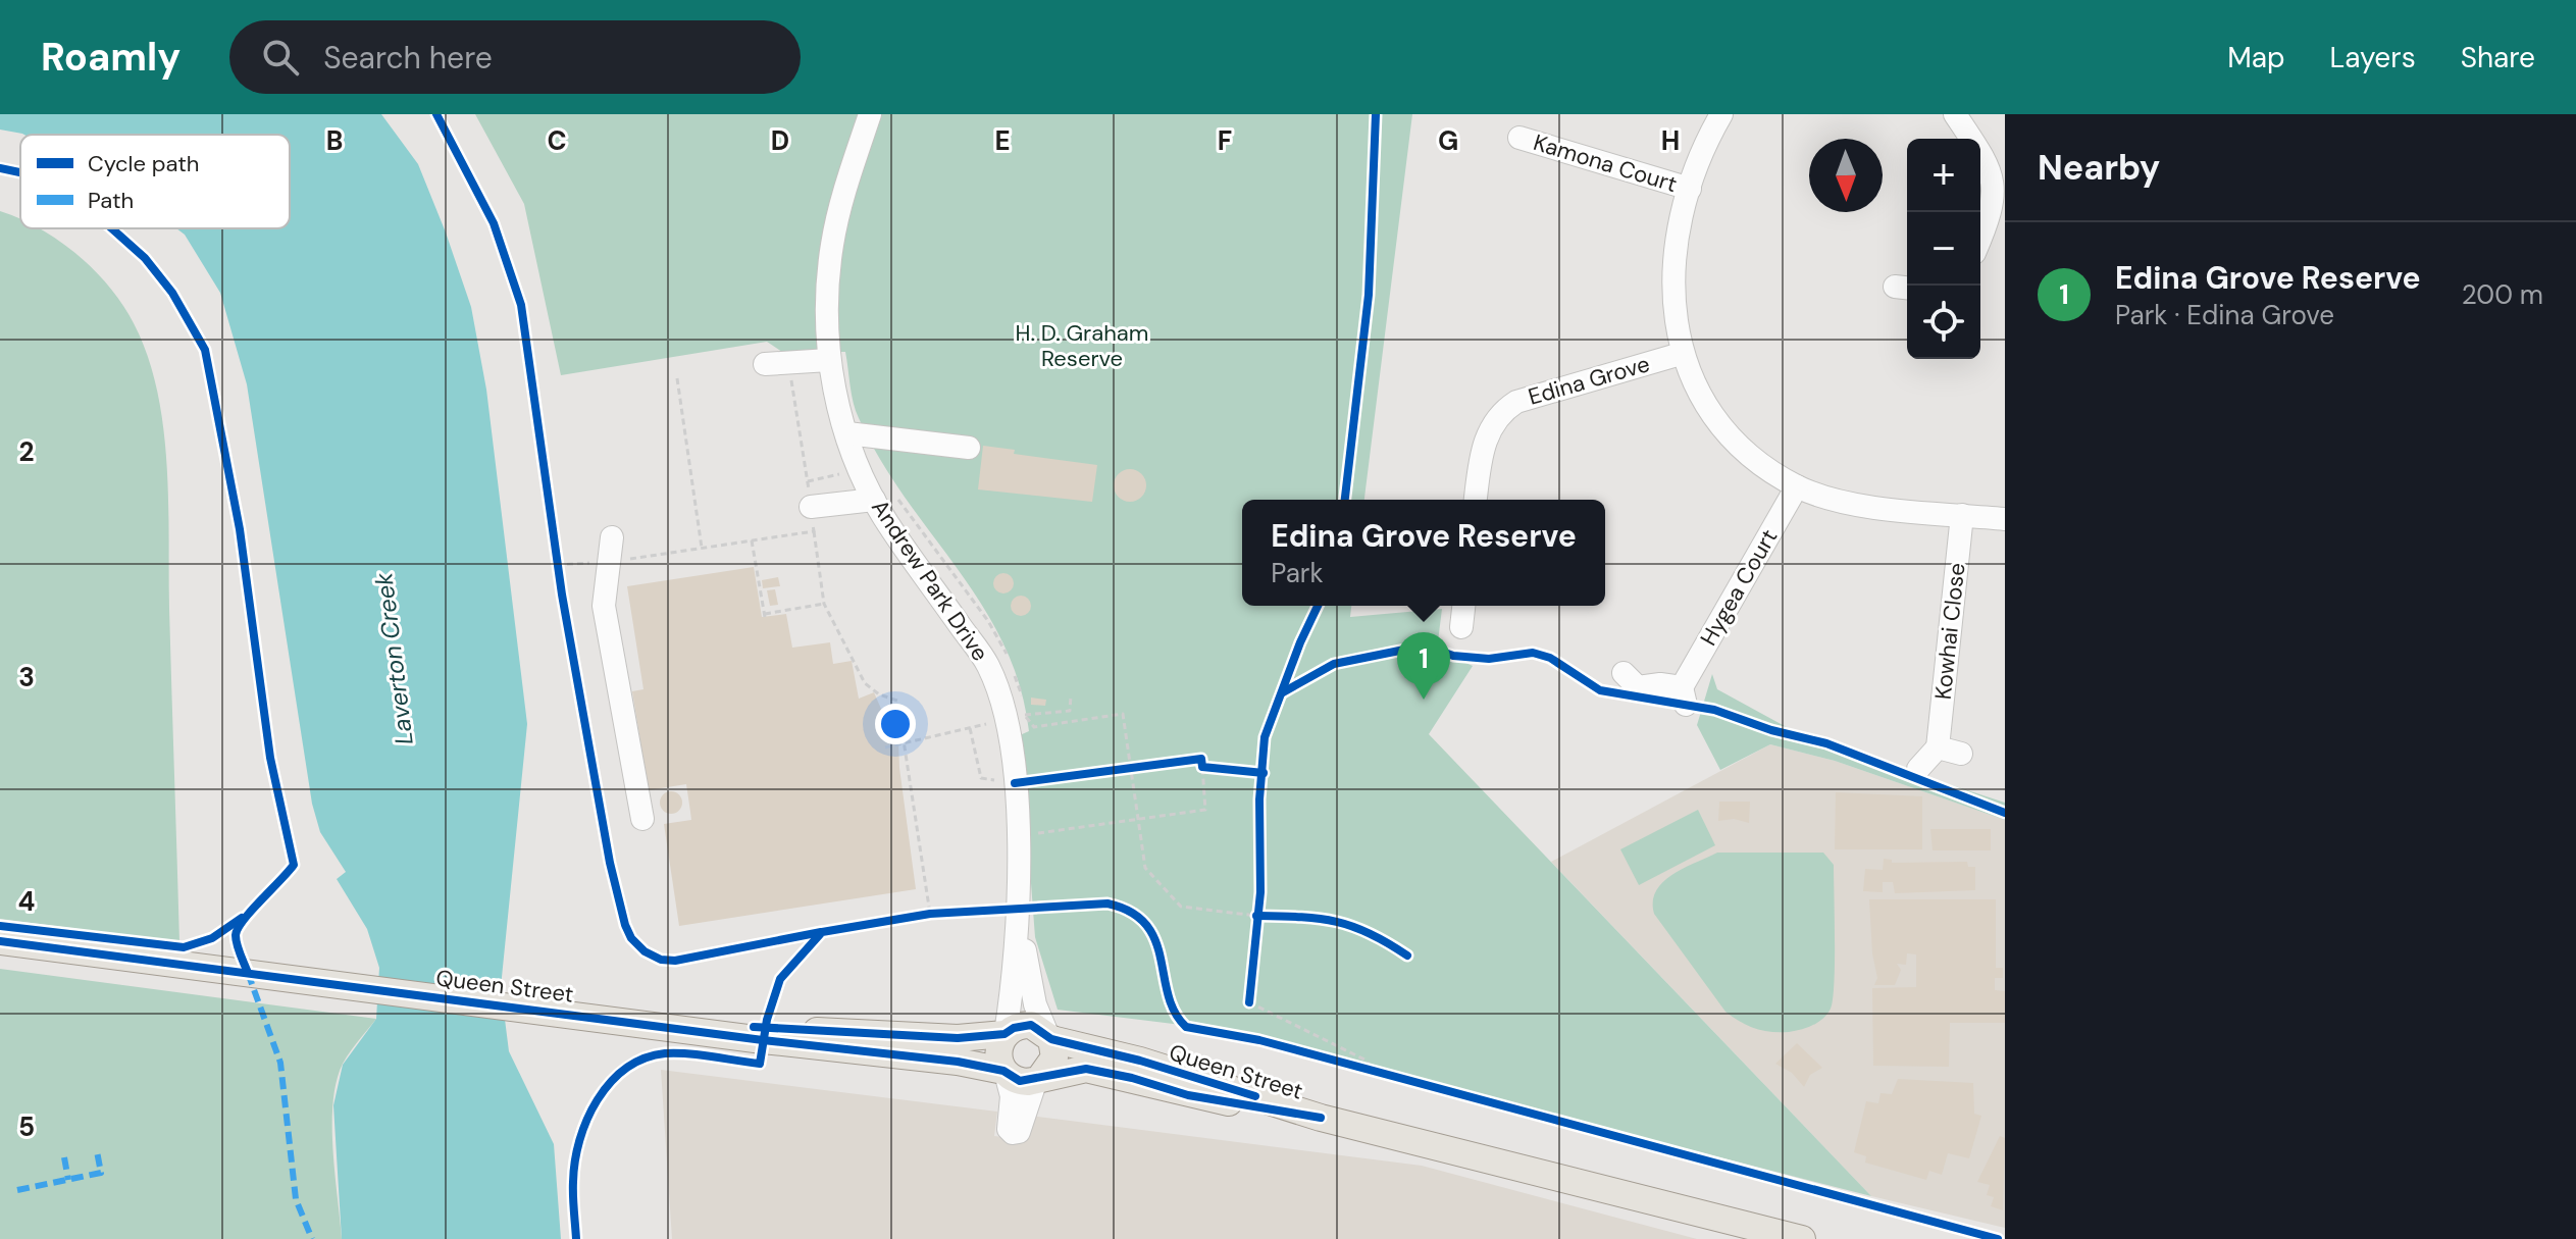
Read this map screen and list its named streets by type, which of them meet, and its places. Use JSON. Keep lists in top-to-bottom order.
{
  "streets": {
    "main road": ["Queen Street"],
    "street": [
      "Kamona Court",
      "Edina Grove",
      "Andrew Park Drive",
      "Hygea Court",
      "Kowhai Close"
    ]
  },
  "crossings": [
    ["Andrew Park Drive", "Queen Street"]
  ],
  "water": ["Laverton Creek"],
  "parks": ["H. D. Graham Reserve"],
  "legend": ["Cycle path", "Path"],
  "north": "bottom",
  "page": {
    "header": "Roamly",
    "search": "Search here",
    "nav": ["Map", "Layers", "Share"],
    "heading": "Nearby",
    "map_buttons": ["+", "−"],
    "list": [
      {
        "mark": "1",
        "name": "Edina Grove Reserve",
        "note": "Park · Edina Grove",
        "value": "200 m"
      }
    ],
    "popup": ["Edina Grove Reserve", "Park"],
    "pins": "1"
  },
  "grid": {
    "columns": [
      "B",
      "C",
      "D",
      "E",
      "F",
      "G",
      "H"
    ],
    "rows": [
      "2",
      "3",
      "4",
      "5"
    ]
  }
}
